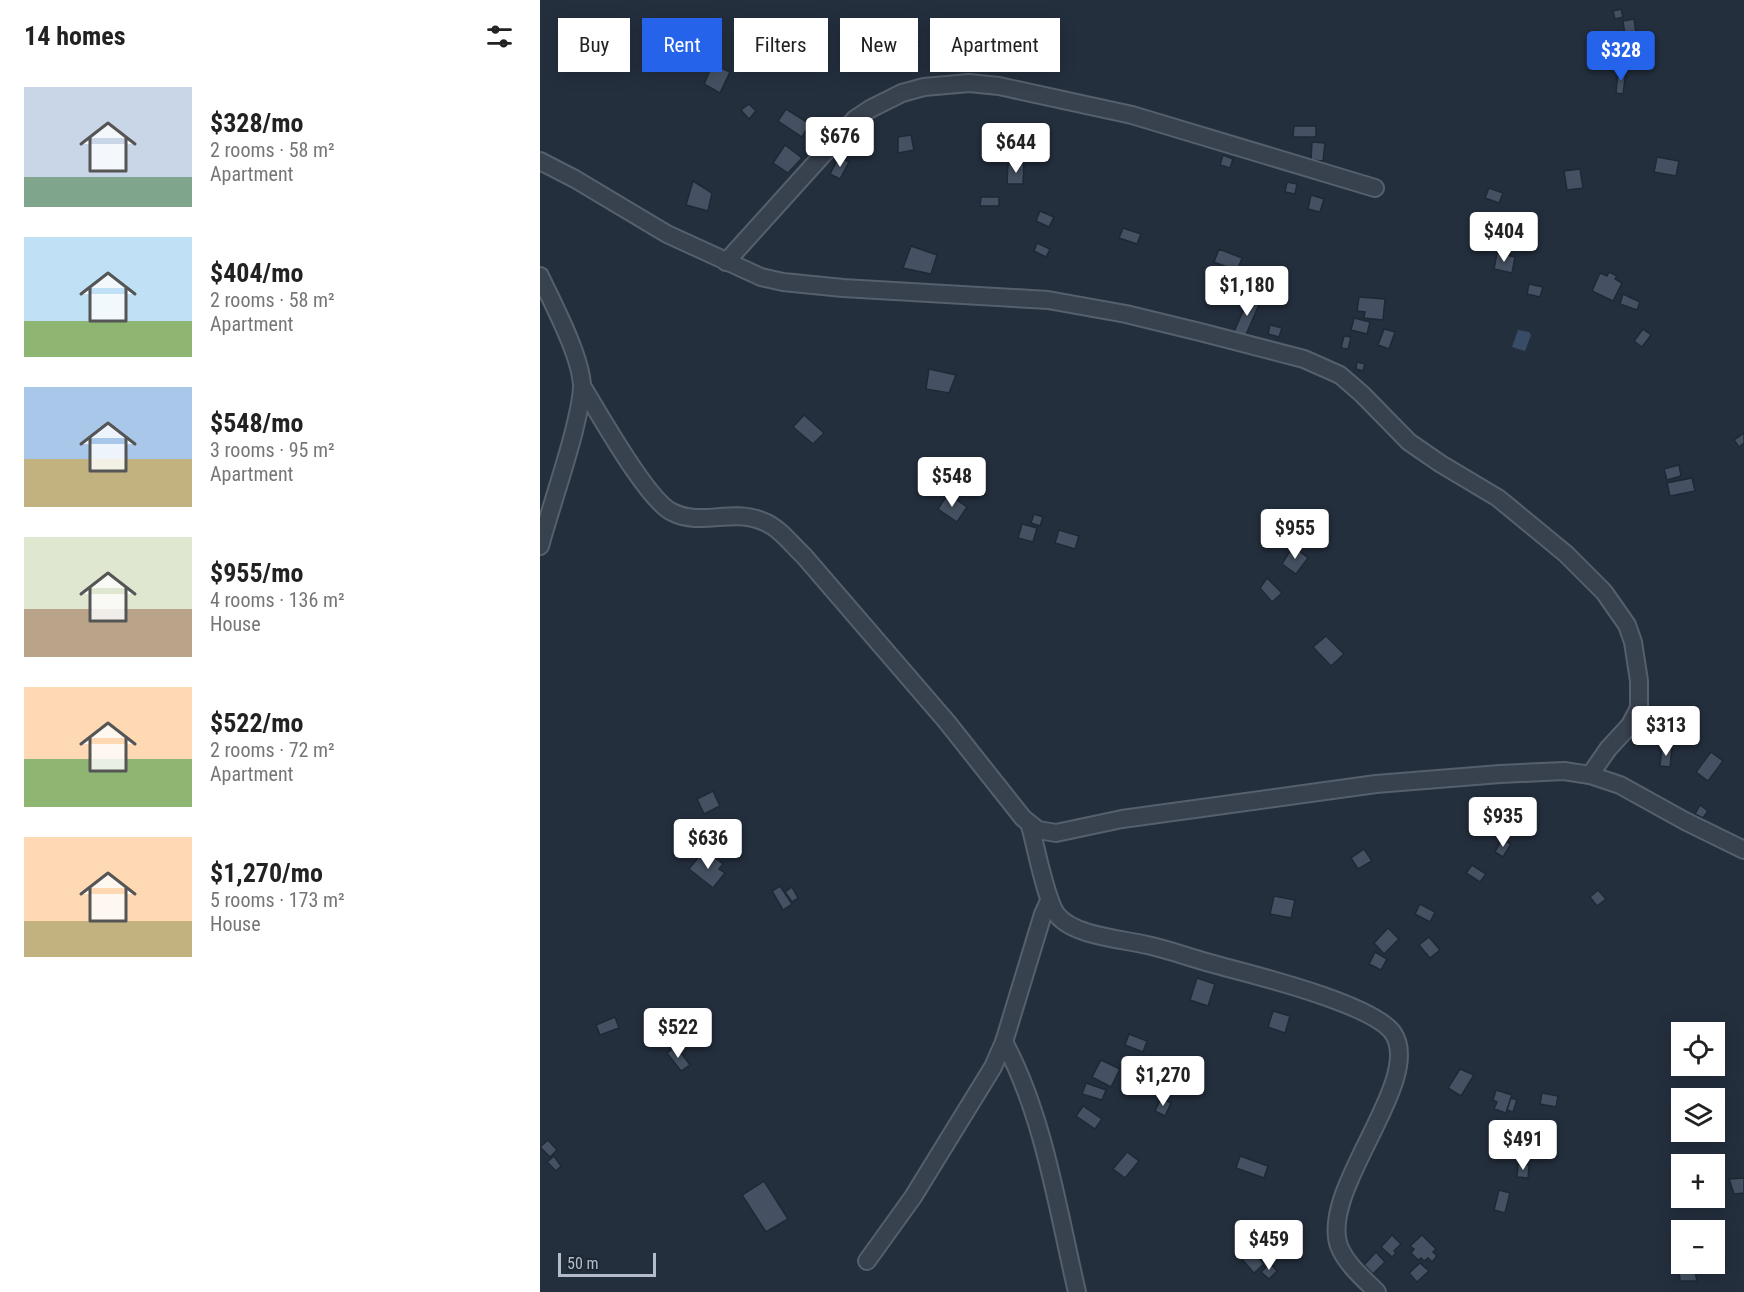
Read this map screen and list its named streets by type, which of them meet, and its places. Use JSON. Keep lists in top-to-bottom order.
{
  "scale_bar": "50 m",
  "page": {
    "heading": "14 homes",
    "chip": [
      "Buy",
      "Rent",
      "Filters",
      "New",
      "Apartment"
    ],
    "price": [
      "$328",
      "$676",
      "$644",
      "$404",
      "$1,180",
      "$548",
      "$955",
      "$313",
      "$935",
      "$636",
      "$522",
      "$1,270",
      "$491",
      "$459"
    ],
    "list": [
      {
        "name": "$328/mo",
        "note": "2 rooms · 58 m² · Apartment"
      },
      {
        "name": "$404/mo",
        "note": "2 rooms · 58 m² · Apartment"
      },
      {
        "name": "$548/mo",
        "note": "3 rooms · 95 m² · Apartment"
      },
      {
        "name": "$955/mo",
        "note": "4 rooms · 136 m² · House"
      },
      {
        "name": "$522/mo",
        "note": "2 rooms · 72 m² · Apartment"
      },
      {
        "name": "$1,270/mo",
        "note": "5 rooms · 173 m² · House"
      }
    ],
    "map_buttons": ["+", "−"],
    "scale": "50 m"
  }
}
